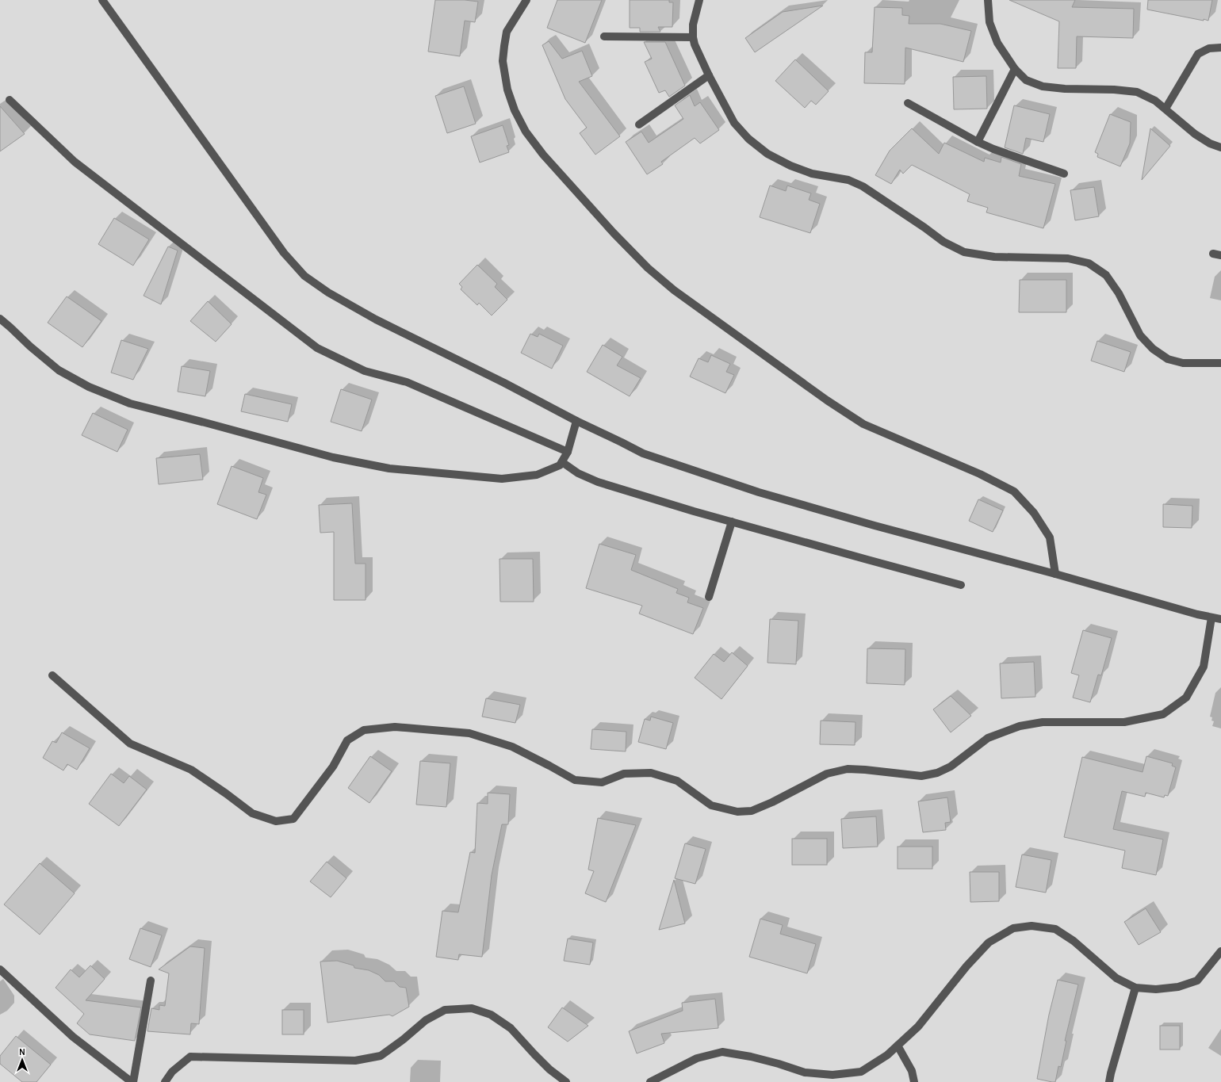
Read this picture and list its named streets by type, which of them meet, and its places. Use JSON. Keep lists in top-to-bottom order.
{
  "north": "top"
}
